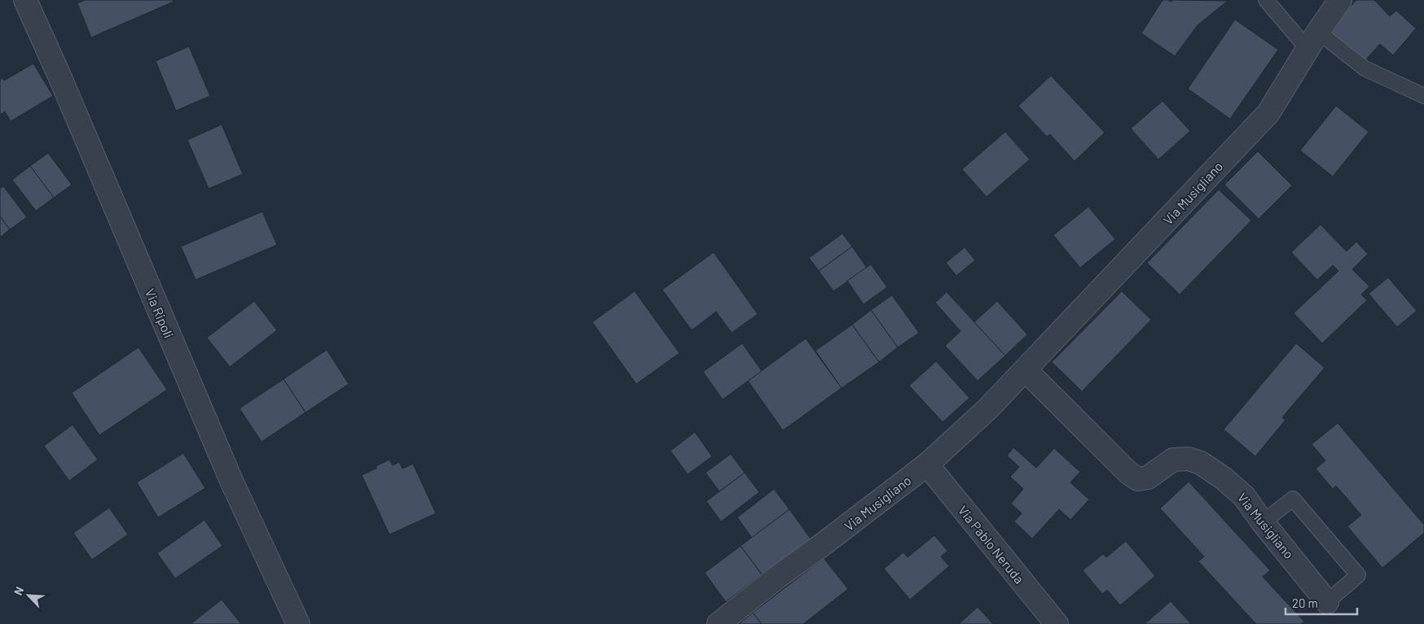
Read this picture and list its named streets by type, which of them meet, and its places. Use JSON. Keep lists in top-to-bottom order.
{
  "streets": {
    "street": ["Via Musigliano", "Via Ripoli", "Via Pablo Neruda"]
  },
  "crossings": [
    ["Via Musigliano", "Via Pablo Neruda"]
  ],
  "scale_bar": "20 m",
  "north": "top left"
}
